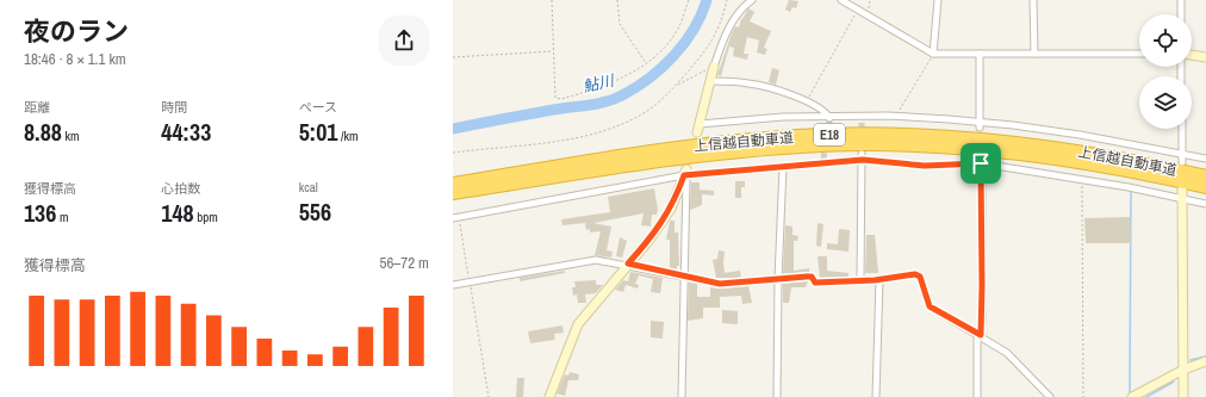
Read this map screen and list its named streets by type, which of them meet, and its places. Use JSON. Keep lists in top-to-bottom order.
{
  "streets": {
    "highway": ["E18", "上信越自動車道"]
  },
  "water": ["鮎川"],
  "page": {
    "heading": ["夜のラン", "18:46 · 8 × 1.1 km"],
    "stats": [
      ["距離", "8.88 km"],
      ["時間", "44:33"],
      ["ペース", "5:01 /km"],
      ["獲得標高", "136 m"],
      ["心拍数", "148 bpm"],
      ["kcal", "556"]
    ],
    "chart": ["獲得標高", "56–72 m"]
  }
}
